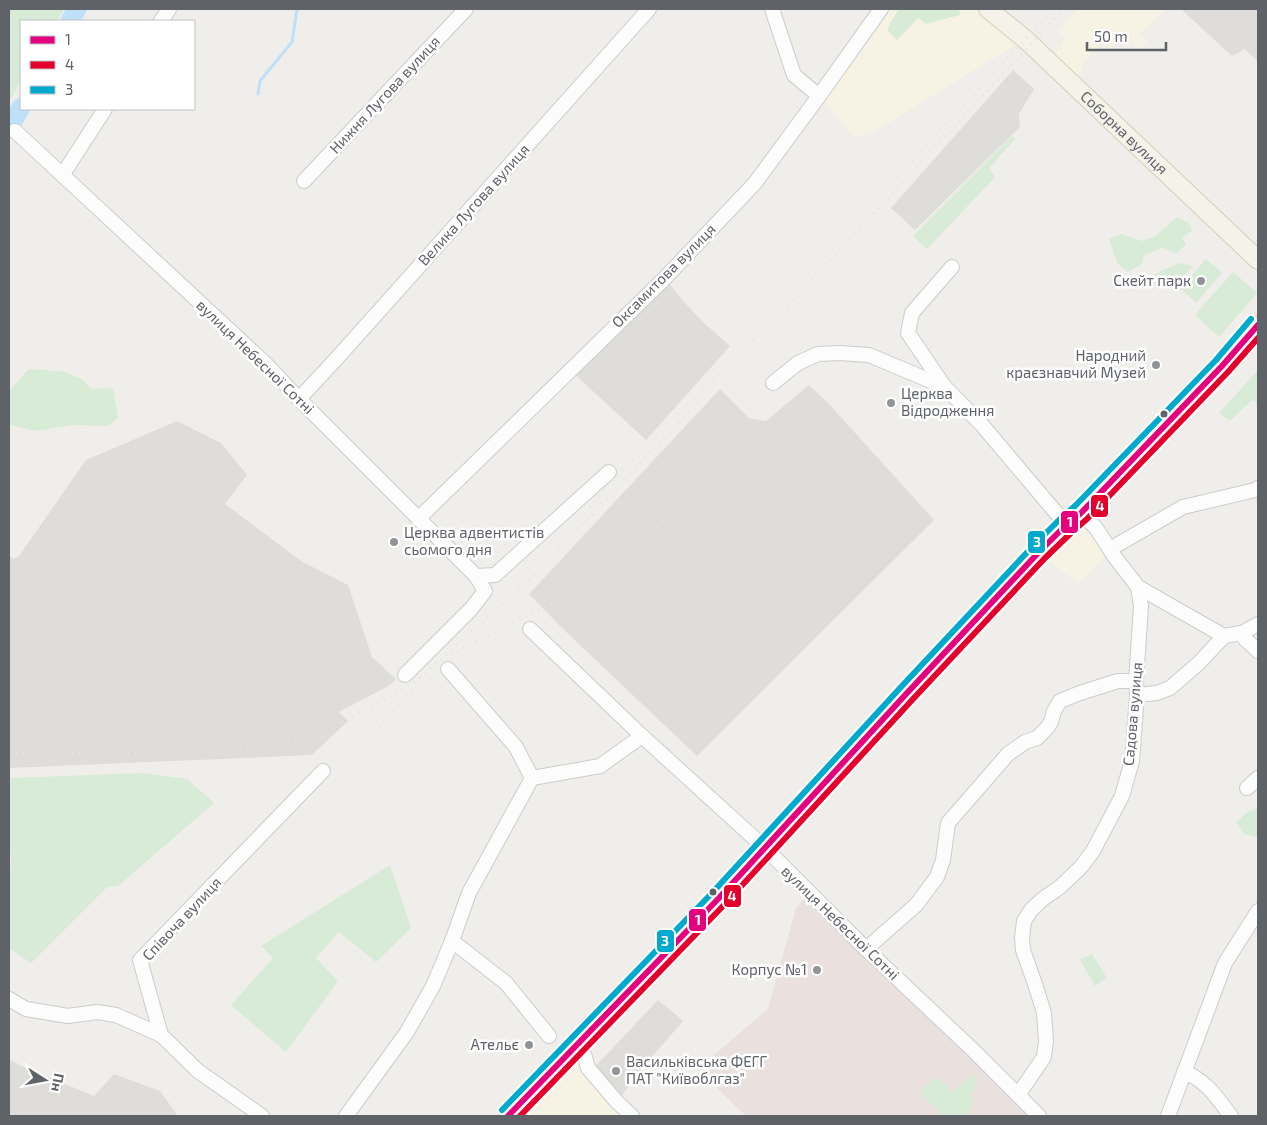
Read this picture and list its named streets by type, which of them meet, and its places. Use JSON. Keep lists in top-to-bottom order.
{
  "streets": {
    "main road": ["Соборна вулиця"],
    "street": [
      "Нижня Лугова вулиця",
      "Велика Лугова вулиця",
      "Оксамитова вулиця",
      "вулиця Небесної Сотні",
      "Садова вулиця",
      "Співоча вулиця"
    ]
  },
  "crossings": [
    ["Велика Лугова вулиця", "вулиця Небесної Сотні"],
    ["Оксамитова вулиця", "вулиця Небесної Сотні"],
    ["вулиця Небесної Сотні", "Садова вулиця"]
  ],
  "places": [
    "Скейт парк",
    "Народний краєзнавчий Музей",
    "Церква Відродження",
    "Церква адвентистів сьомого дня",
    "Корпус №1",
    "Ательє",
    "Васильківська ФЕГГ ПАТ \"Київоблгаз\""
  ],
  "lines": ["transit line 3", "transit line 1", "transit line 4"],
  "legend": ["1", "4", "3"],
  "scale_bar": "50 m",
  "north": "right"
}
